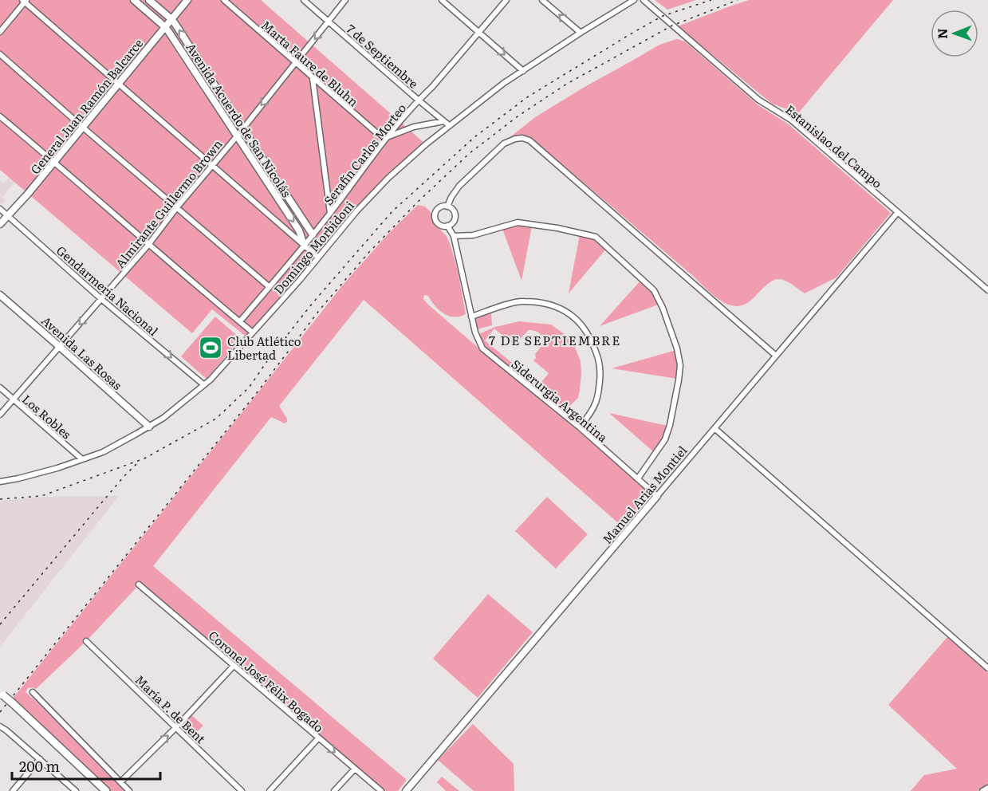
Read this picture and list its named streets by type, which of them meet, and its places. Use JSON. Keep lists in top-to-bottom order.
{
  "streets": {
    "street": [
      "7 de Septiembre",
      "Marta Faure de Bluhn",
      "General Juan Ramón Balcarce",
      "Avenida Acuerdo de San Nicolás",
      "Estanislao del Campo",
      "Serafín Carlos Morteo",
      "Almirante Guillermo Brown",
      "Domingo Morbidoni",
      "Gendarmería Nacional",
      "Avenida Las Rosas",
      "Siderurgia Argentina",
      "Los Robles",
      "Manuel Arias Montiel",
      "Coronel José Félix Bogado",
      "María P. de Bent"
    ]
  },
  "crossings": [
    ["7 de Septiembre", "Serafín Carlos Morteo"],
    ["7 de Septiembre", "Almirante Guillermo Brown"],
    ["7 de Septiembre", "Domingo Morbidoni"],
    ["Marta Faure de Bluhn", "Serafín Carlos Morteo"],
    ["Marta Faure de Bluhn", "Almirante Guillermo Brown"],
    ["General Juan Ramón Balcarce", "Avenida Acuerdo de San Nicolás"],
    ["General Juan Ramón Balcarce", "Gendarmería Nacional"],
    ["Avenida Acuerdo de San Nicolás", "Serafín Carlos Morteo"],
    ["Avenida Acuerdo de San Nicolás", "Almirante Guillermo Brown"],
    ["Avenida Acuerdo de San Nicolás", "Domingo Morbidoni"],
    ["Estanislao del Campo", "Manuel Arias Montiel"],
    ["Almirante Guillermo Brown", "Gendarmería Nacional"],
    ["Almirante Guillermo Brown", "Avenida Las Rosas"],
    ["Almirante Guillermo Brown", "Los Robles"],
    ["Domingo Morbidoni", "Gendarmería Nacional"],
    ["Domingo Morbidoni", "Avenida Las Rosas"],
    ["Domingo Morbidoni", "Los Robles"],
    ["Siderurgia Argentina", "Manuel Arias Montiel"]
  ],
  "one_way": ["Almirante Guillermo Brown", "Gendarmería Nacional"],
  "districts": ["7 DE SEPTIEMBRE"],
  "places": {
    "sports": ["Club Atlético Libertad"]
  },
  "scale_bar": "200 m",
  "north": "left"
}
